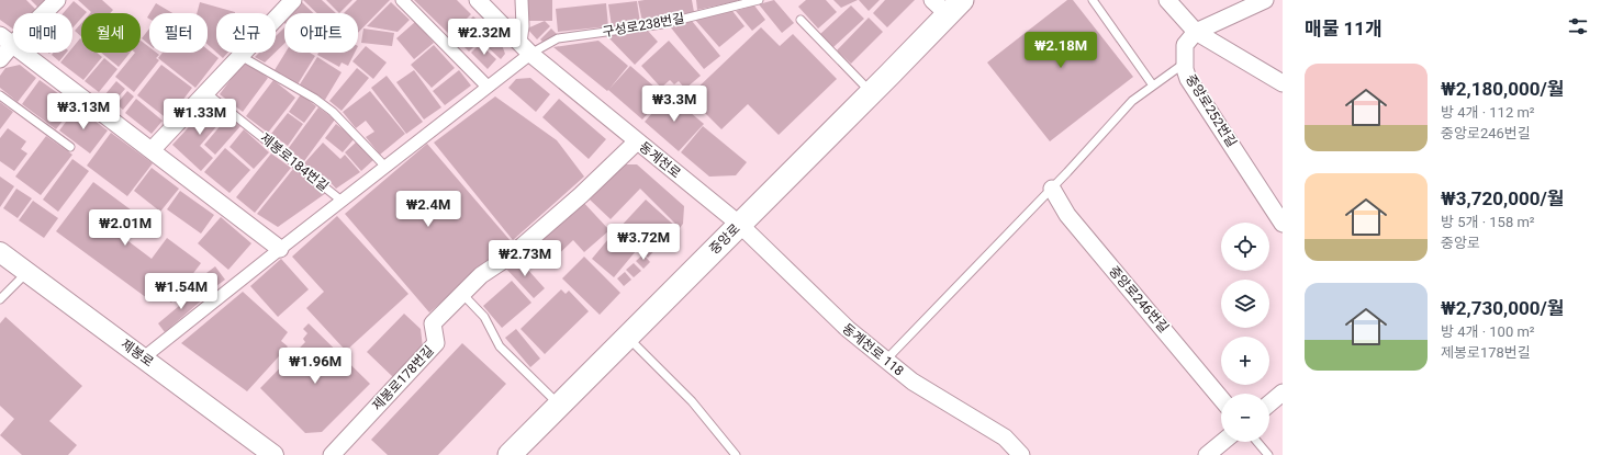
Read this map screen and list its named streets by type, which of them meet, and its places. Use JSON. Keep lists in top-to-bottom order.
{
  "streets": {
    "main road": ["중앙로"],
    "street": [
      "중앙로252번길",
      "동계천로",
      "제봉로184번길",
      "중앙로246번길",
      "동계천로 118",
      "제봉로",
      "제봉로178번길"
    ],
    "lane": ["구성로238번길"]
  },
  "crossings": [
    ["구성로238번길", "동계천로"],
    ["구성로238번길", "제봉로184번길"],
    ["동계천로", "제봉로184번길"],
    ["동계천로", "중앙로"],
    ["동계천로", "동계천로 118"],
    ["동계천로", "제봉로178번길"],
    ["제봉로184번길", "제봉로"],
    ["중앙로", "동계천로 118"]
  ],
  "page": {
    "heading": "매물 11개",
    "chip": [
      "매매",
      "월세",
      "필터",
      "신규",
      "아파트"
    ],
    "price": [
      "₩2.32M",
      "₩2.18M",
      "₩3.3M",
      "₩3.13M",
      "₩1.33M",
      "₩2.4M",
      "₩2.01M",
      "₩3.72M",
      "₩2.73M",
      "₩1.54M",
      "₩1.96M"
    ],
    "list": [
      {
        "name": "₩2,180,000/월",
        "note": "방 4개 · 112 m² · 중앙로246번길"
      },
      {
        "name": "₩3,720,000/월",
        "note": "방 5개 · 158 m² · 중앙로"
      },
      {
        "name": "₩2,730,000/월",
        "note": "방 4개 · 100 m² · 제봉로178번길"
      }
    ],
    "map_buttons": ["+", "−"]
  }
}
